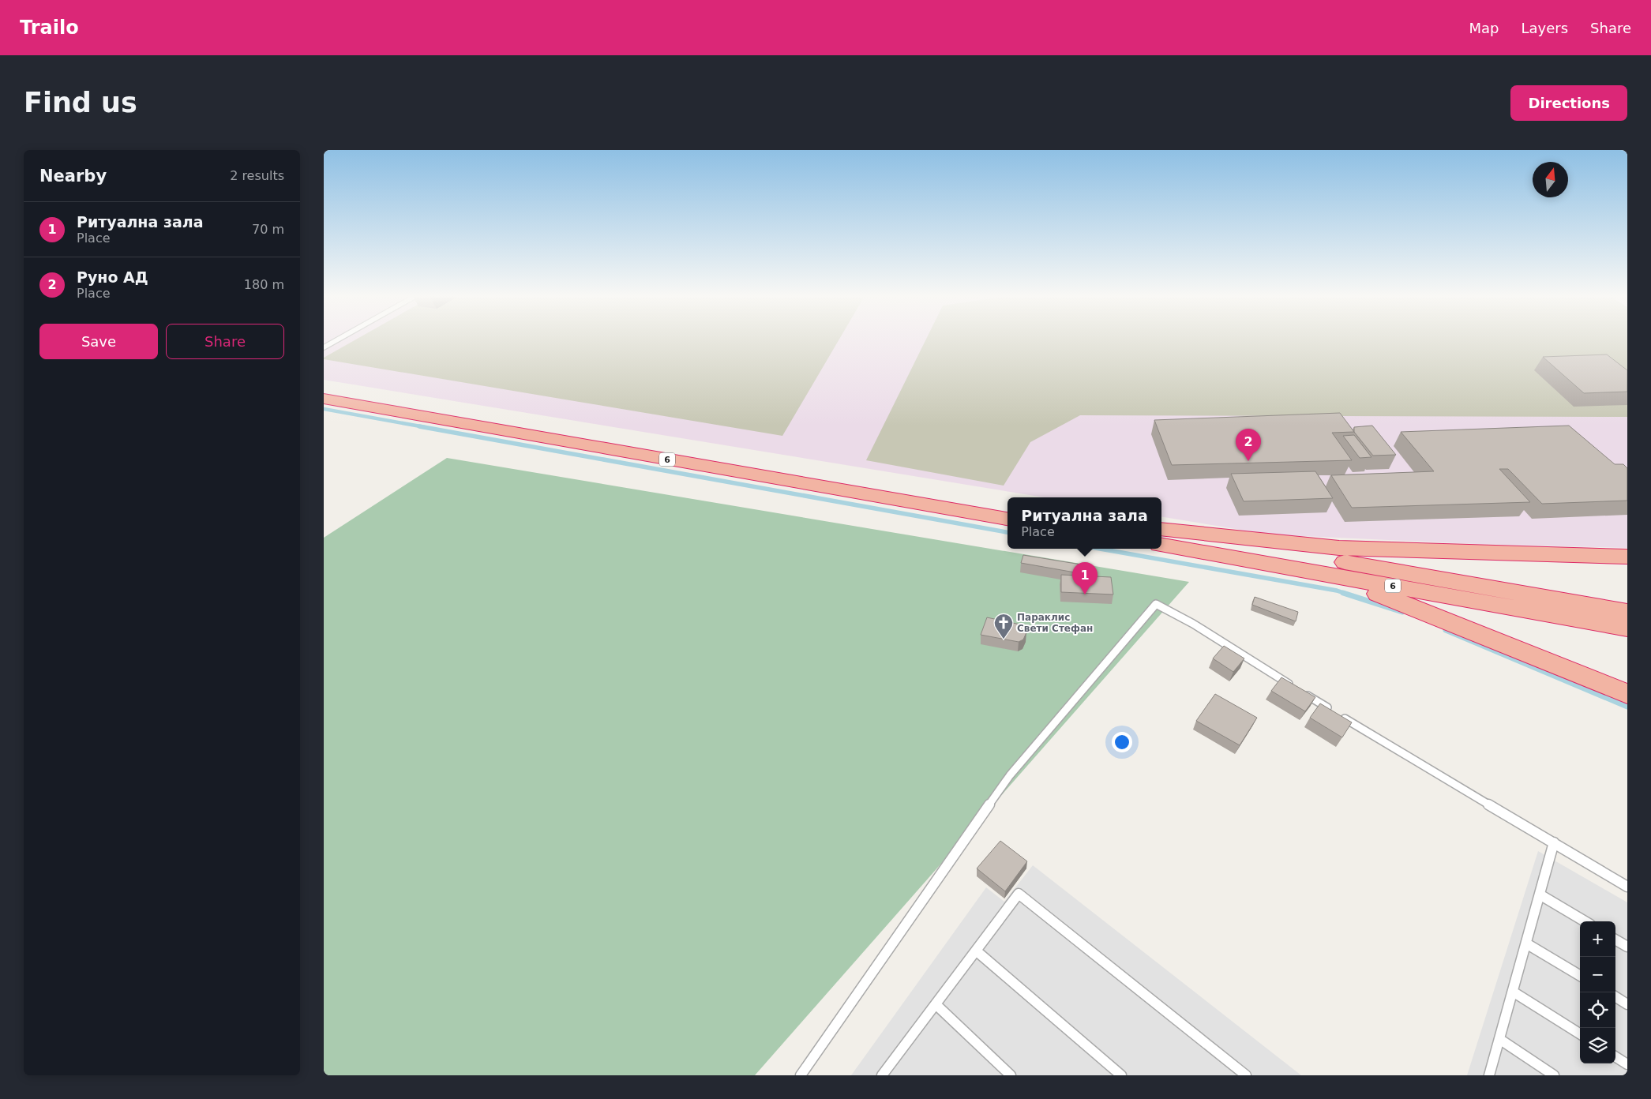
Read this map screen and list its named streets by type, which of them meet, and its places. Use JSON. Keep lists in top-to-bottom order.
{
  "streets": {
    "highway": ["6"]
  },
  "places": {
    "church": ["Параклис Свети Стефан"]
  },
  "north": "top",
  "page": {
    "header": "Trailo",
    "nav": ["Map", "Layers", "Share"],
    "buttons": [
      "Directions",
      ["Save", "Share"]
    ],
    "title": "Find us",
    "heading": ["Nearby", "2 results"],
    "list": [
      {
        "mark": "1",
        "name": "Ритуална зала",
        "note": "Place",
        "value": "70 m"
      },
      {
        "mark": "2",
        "name": "Руно АД",
        "note": "Place",
        "value": "180 m"
      }
    ],
    "pins": ["2", "1"],
    "popup": ["Ритуална зала", "Place"],
    "map_buttons": ["+", "−"]
  }
}
